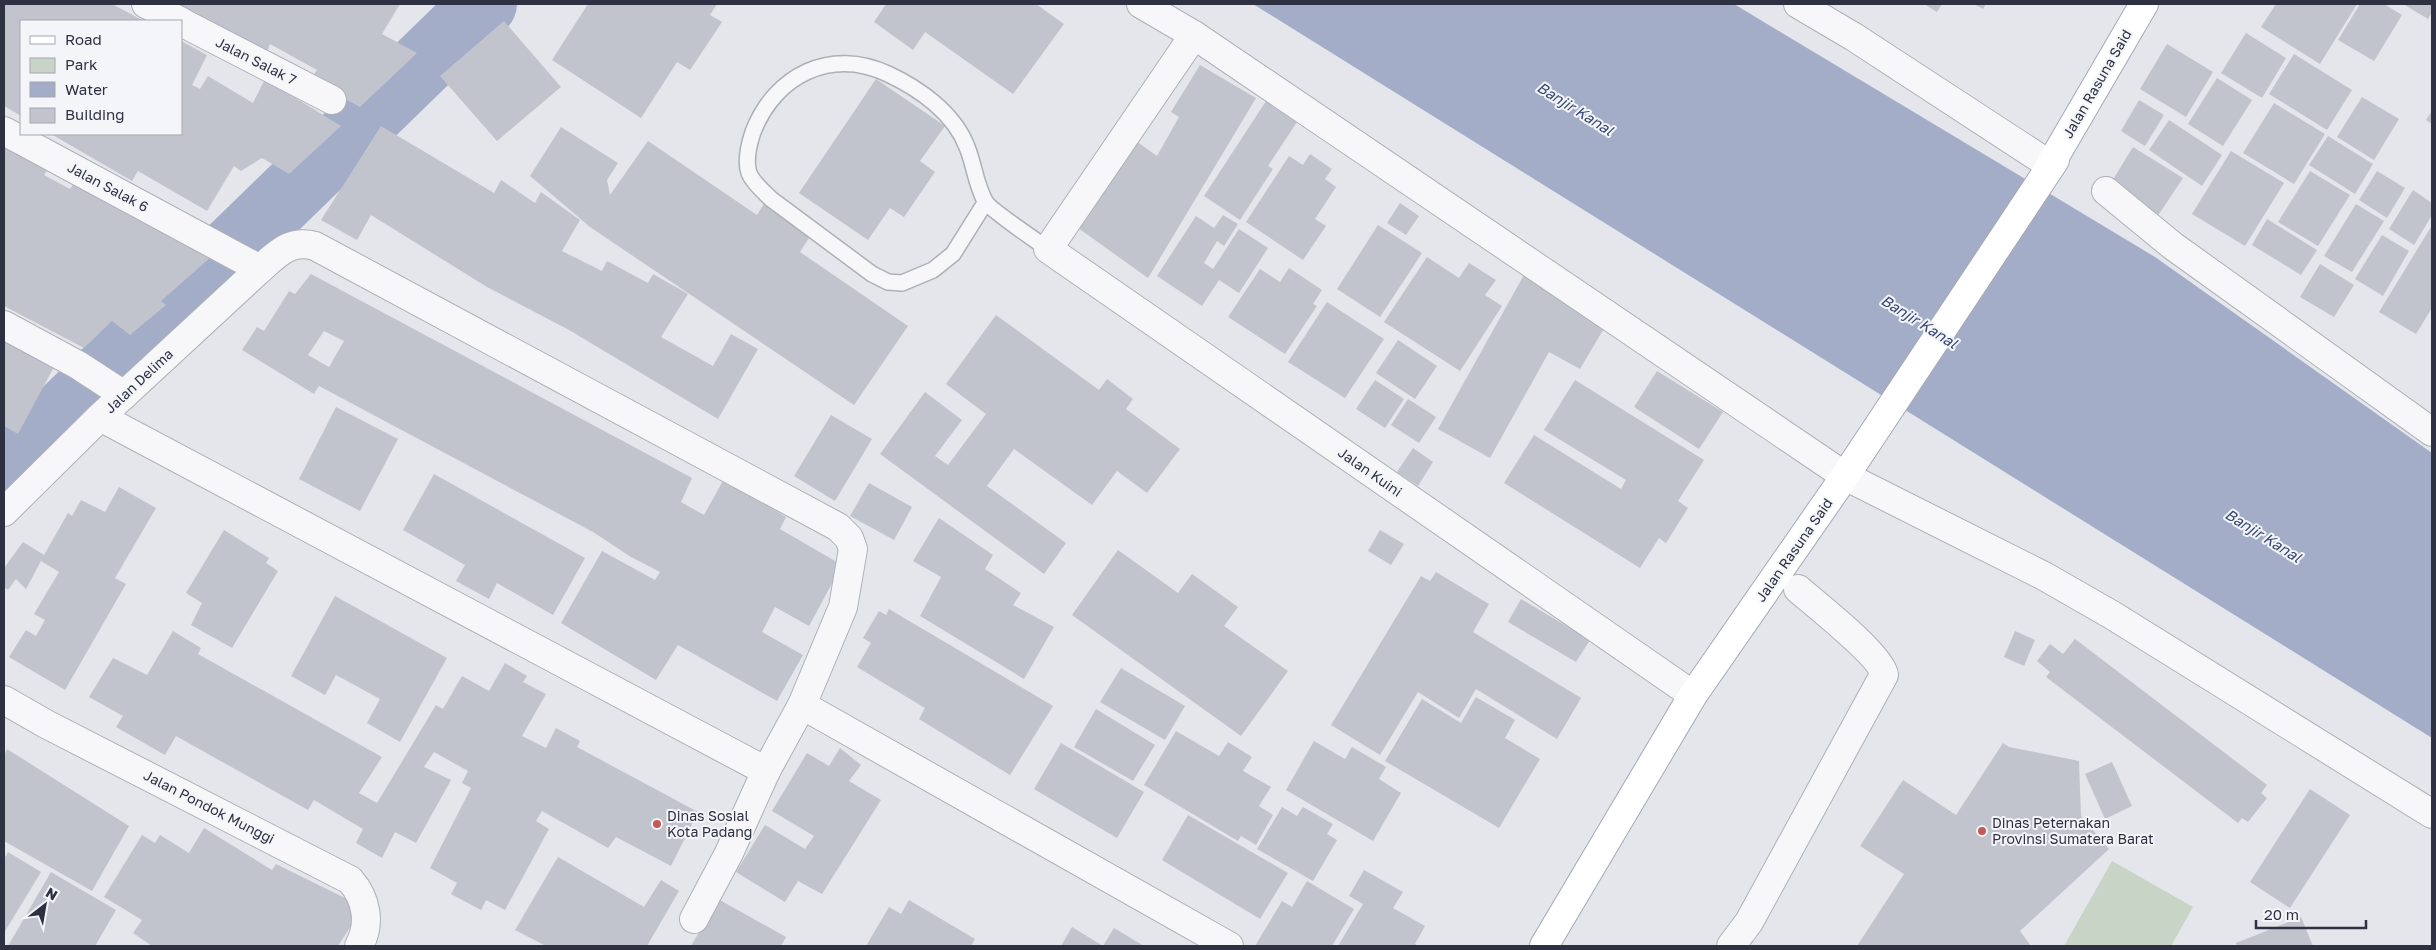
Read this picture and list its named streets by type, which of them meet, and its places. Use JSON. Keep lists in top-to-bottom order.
{
  "streets": {
    "main road": ["Jalan Rasuna Said"],
    "street": [
      "Jalan Salak 7",
      "Jalan Salak 6",
      "Jalan Delima",
      "Jalan Kuini",
      "Jalan Pondok Munggi"
    ]
  },
  "crossings": [
    ["Jalan Rasuna Said", "Jalan Kuini"],
    ["Jalan Salak 6", "Jalan Delima"]
  ],
  "water": ["Banjir Kanal"],
  "places": ["Dinas Sosial Kota Padang", "Dinas Peternakan Provinsi Sumatera Barat"],
  "legend": [
    "Road",
    "Park",
    "Water",
    "Building"
  ],
  "scale_bar": "20 m",
  "north": "top right"
}
